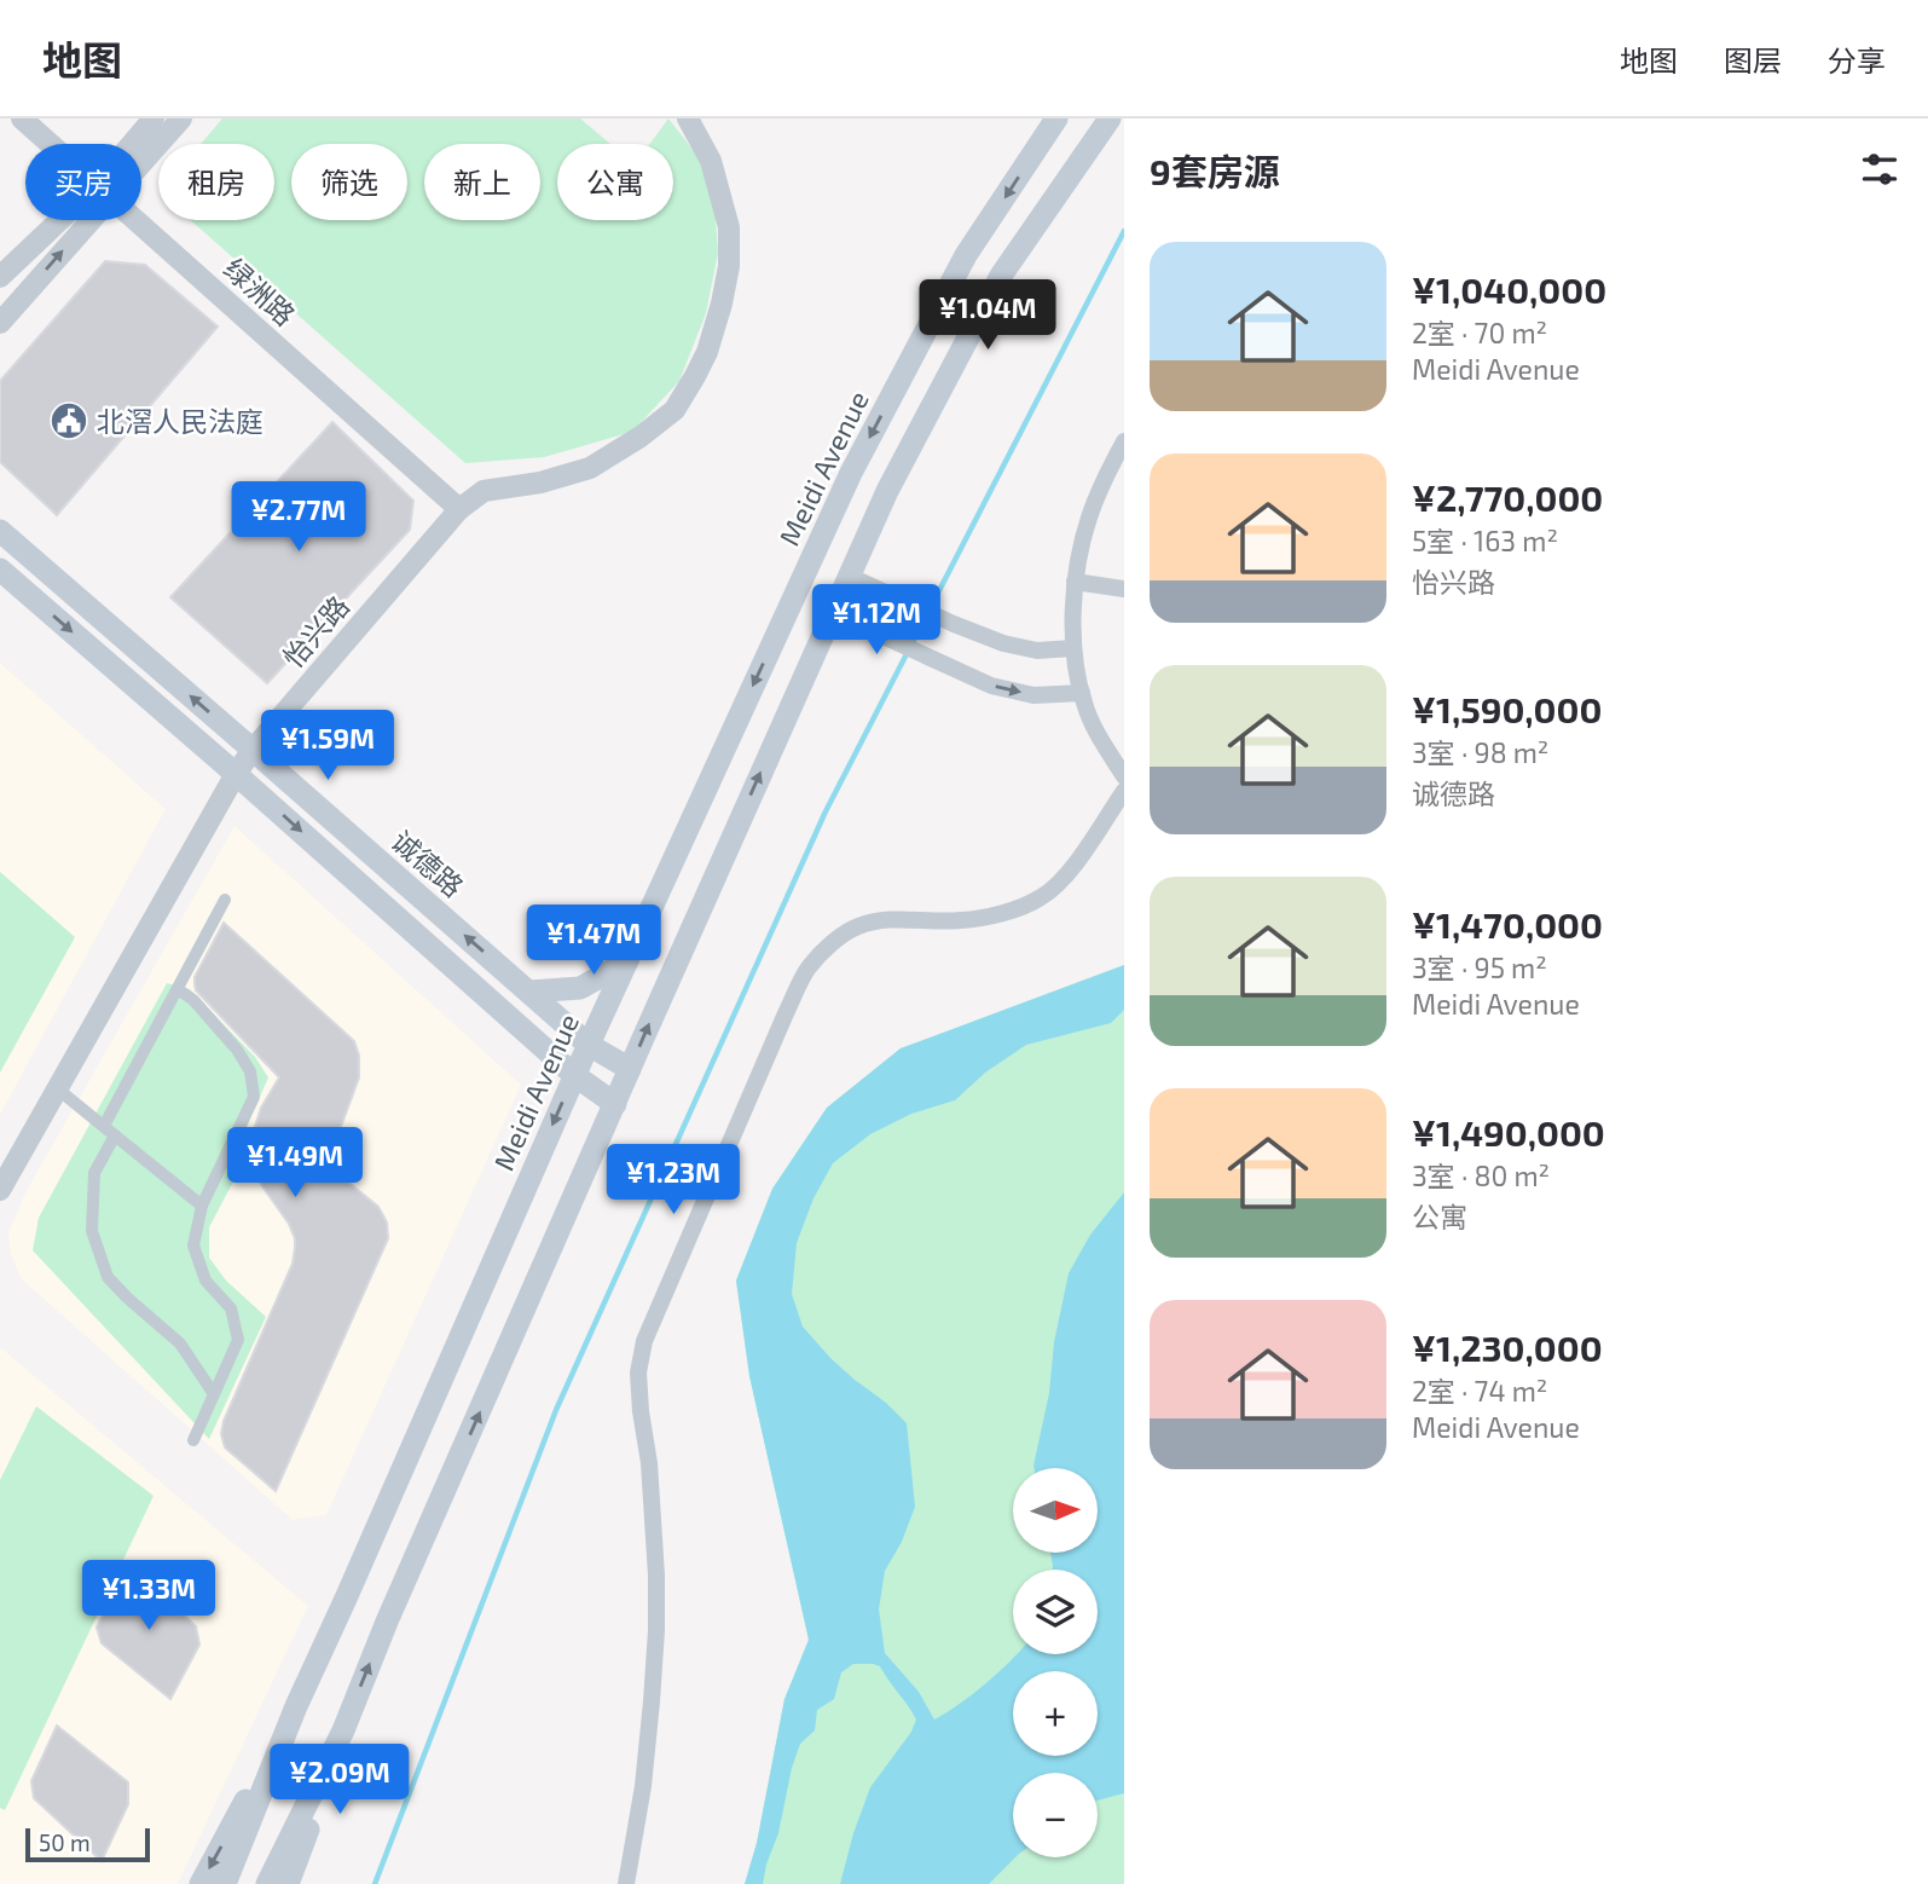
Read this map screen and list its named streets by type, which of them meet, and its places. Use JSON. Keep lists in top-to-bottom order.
{
  "streets": {
    "main road": ["Meidi Avenue", "诚德路"],
    "street": ["绿洲路", "怡兴路"]
  },
  "crossings": [
    ["绿洲路", "怡兴路"],
    ["Meidi Avenue", "诚德路"],
    ["怡兴路", "诚德路"]
  ],
  "places": {
    "public building": ["北滘人民法庭"]
  },
  "scale_bar": "50 m",
  "north": "right",
  "page": {
    "header": "地图",
    "nav": ["地图", "图层", "分享"],
    "heading": "9套房源",
    "chip": [
      "买房",
      "租房",
      "筛选",
      "新上",
      "公寓"
    ],
    "list": [
      {
        "name": "¥1,040,000",
        "note": "2室 · 70 m² · Meidi Avenue"
      },
      {
        "name": "¥2,770,000",
        "note": "5室 · 163 m² · 怡兴路"
      },
      {
        "name": "¥1,590,000",
        "note": "3室 · 98 m² · 诚德路"
      },
      {
        "name": "¥1,470,000",
        "note": "3室 · 95 m² · Meidi Avenue"
      },
      {
        "name": "¥1,490,000",
        "note": "3室 · 80 m² · 公寓"
      },
      {
        "name": "¥1,230,000",
        "note": "2室 · 74 m² · Meidi Avenue"
      }
    ],
    "price": [
      "¥1.04M",
      "¥2.77M",
      "¥1.12M",
      "¥1.59M",
      "¥1.47M",
      "¥1.49M",
      "¥1.23M",
      "¥1.33M",
      "¥2.09M"
    ],
    "map_buttons": ["+", "−"],
    "scale": "50 m"
  }
}
